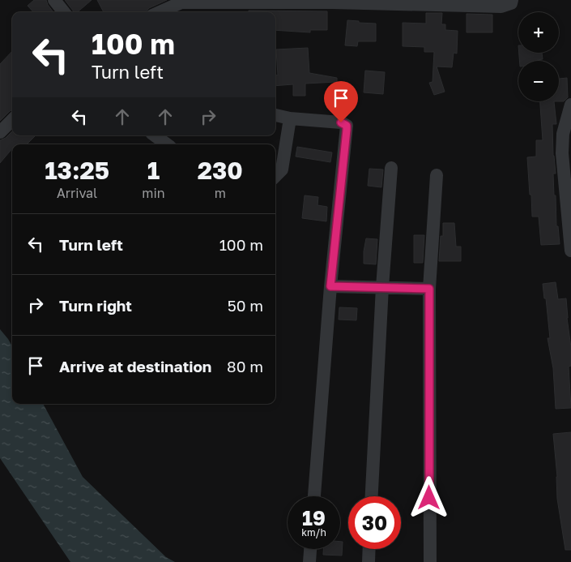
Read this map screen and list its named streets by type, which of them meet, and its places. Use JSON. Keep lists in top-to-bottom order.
{
  "page": {
    "map_buttons": ["+", "−"],
    "turn": ["100 m", "Turn left"],
    "eta": [
      "13:25",
      "Arrival",
      "1",
      "min",
      "230",
      "m"
    ],
    "list": [
      {
        "name": "Turn left",
        "value": "100 m"
      },
      {
        "name": "Turn right",
        "value": "50 m"
      },
      {
        "name": "Arrive at destination",
        "value": "80 m"
      }
    ],
    "speed": "19 km/h",
    "limit": "30"
  }
}
